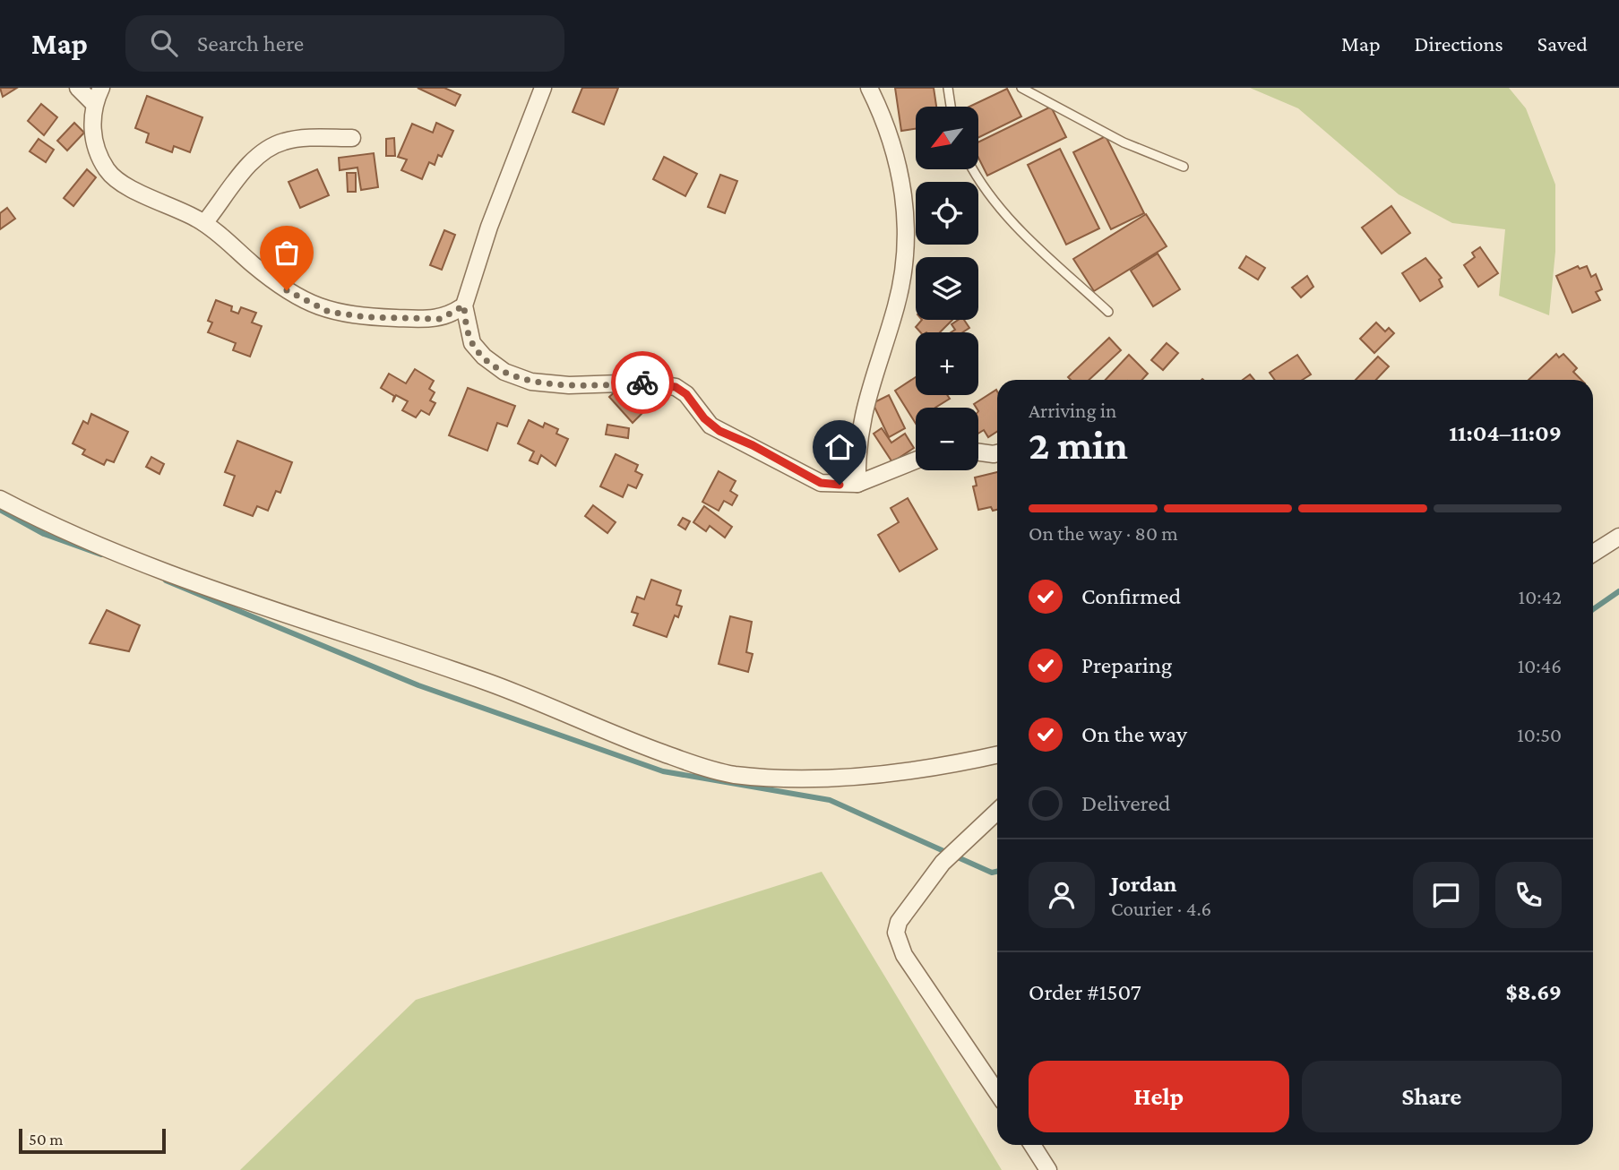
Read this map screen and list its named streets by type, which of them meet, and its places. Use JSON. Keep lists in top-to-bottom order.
{
  "scale_bar": "50 m",
  "north": "bottom left",
  "page": {
    "header": "Map",
    "search": "Search here",
    "nav": ["Map", "Directions", "Saved"],
    "map_buttons": ["+", "−"],
    "heading": ["2 min", "Arriving in", "11:04–11:09"],
    "panel": [
      "Jordan",
      "Courier · 4.6",
      "Order #1507",
      "$8.69"
    ],
    "bar": "On the way · 80 m",
    "list": [
      ["Confirmed", "10:42"],
      ["Preparing", "10:46"],
      ["On the way", "10:50"],
      "Delivered"
    ],
    "buttons": ["Help", "Share"],
    "scale": "50 m"
  }
}
